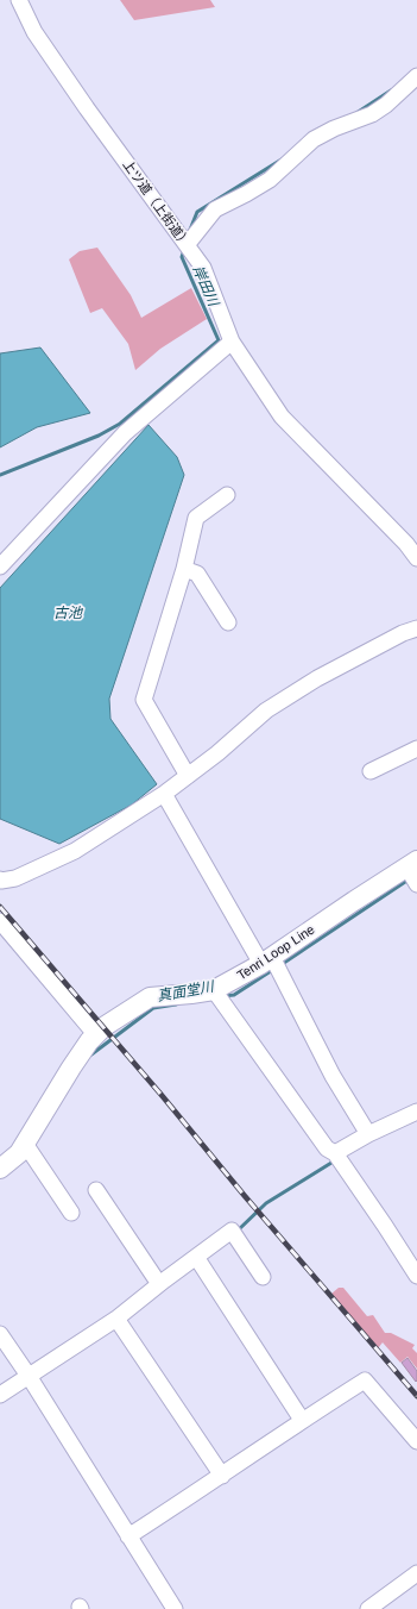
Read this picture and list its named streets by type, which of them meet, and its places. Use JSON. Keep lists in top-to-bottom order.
{
  "streets": {
    "main road": ["Tenri Loop Line"],
    "street": ["上ツ道（上街道）"]
  },
  "water": ["岸田川", "古池", "真面堂川"]
}
